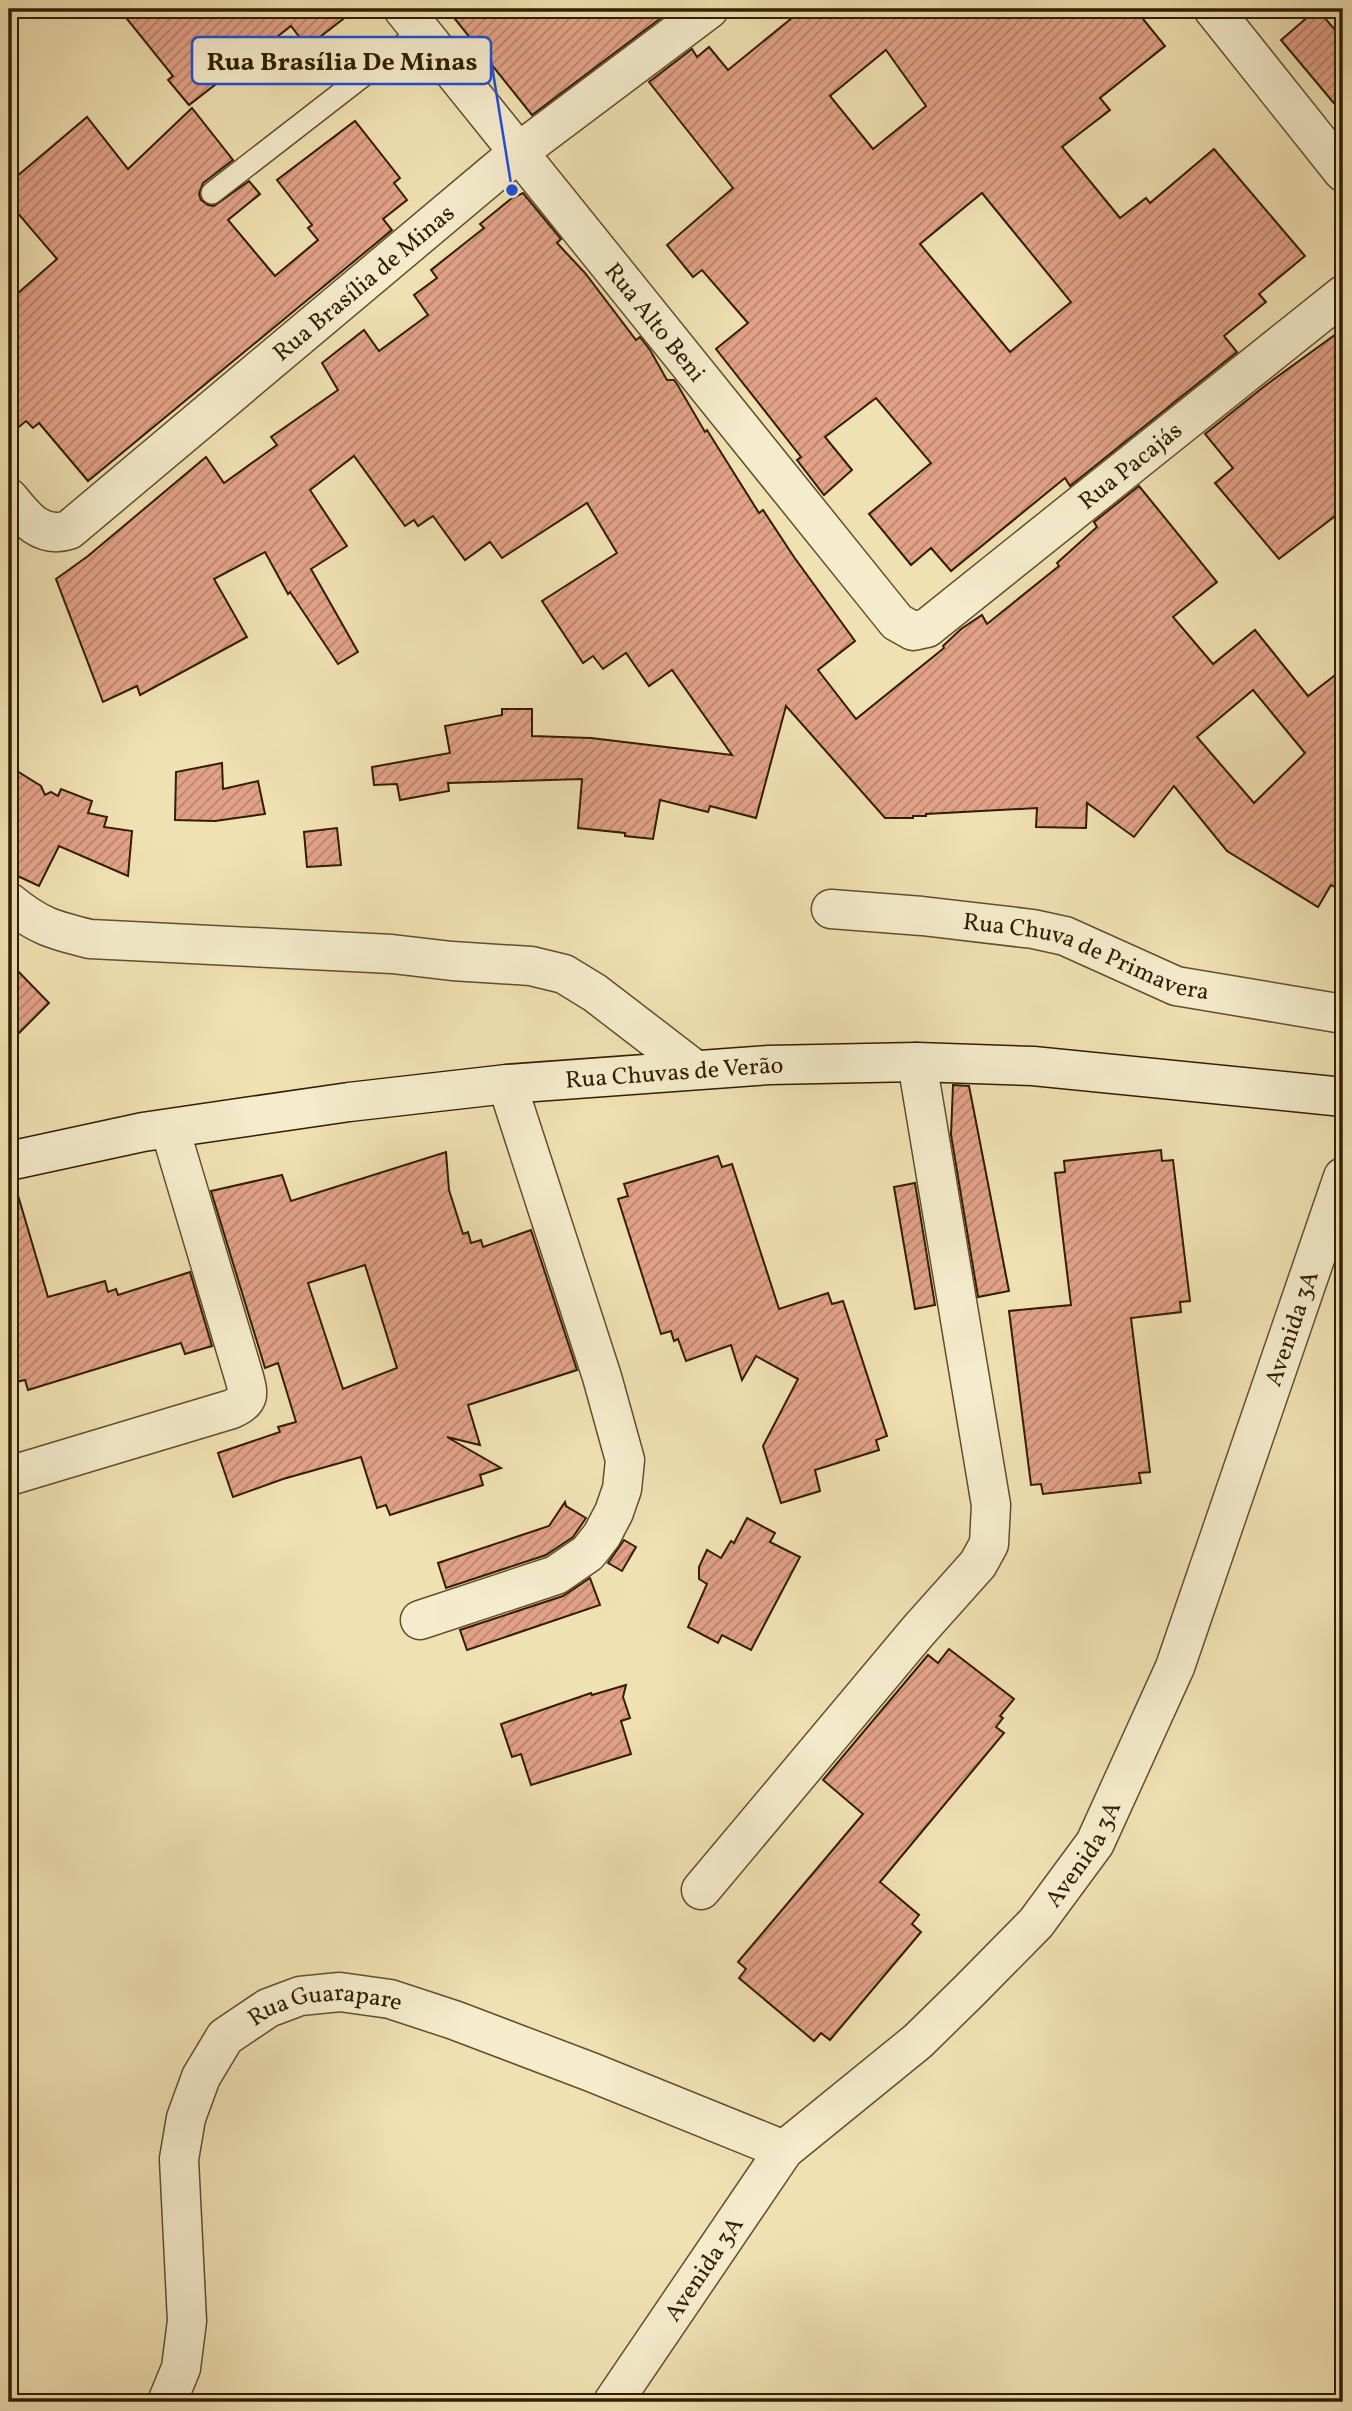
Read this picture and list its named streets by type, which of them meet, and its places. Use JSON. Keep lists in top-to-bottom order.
{
  "streets": {
    "street": [
      "Rua Brasília de Minas",
      "Rua Alto Beni",
      "Rua Pacajás",
      "Rua Chuva de Primavera",
      "Rua Chuvas de Verão",
      "Avenida 3A",
      "Rua Guarapare"
    ]
  },
  "crossings": [
    ["Rua Brasília de Minas", "Rua Alto Beni"],
    ["Rua Alto Beni", "Rua Pacajás"],
    ["Avenida 3A", "Rua Guarapare"]
  ],
  "places": ["Rua Brasília De Minas"]
}
